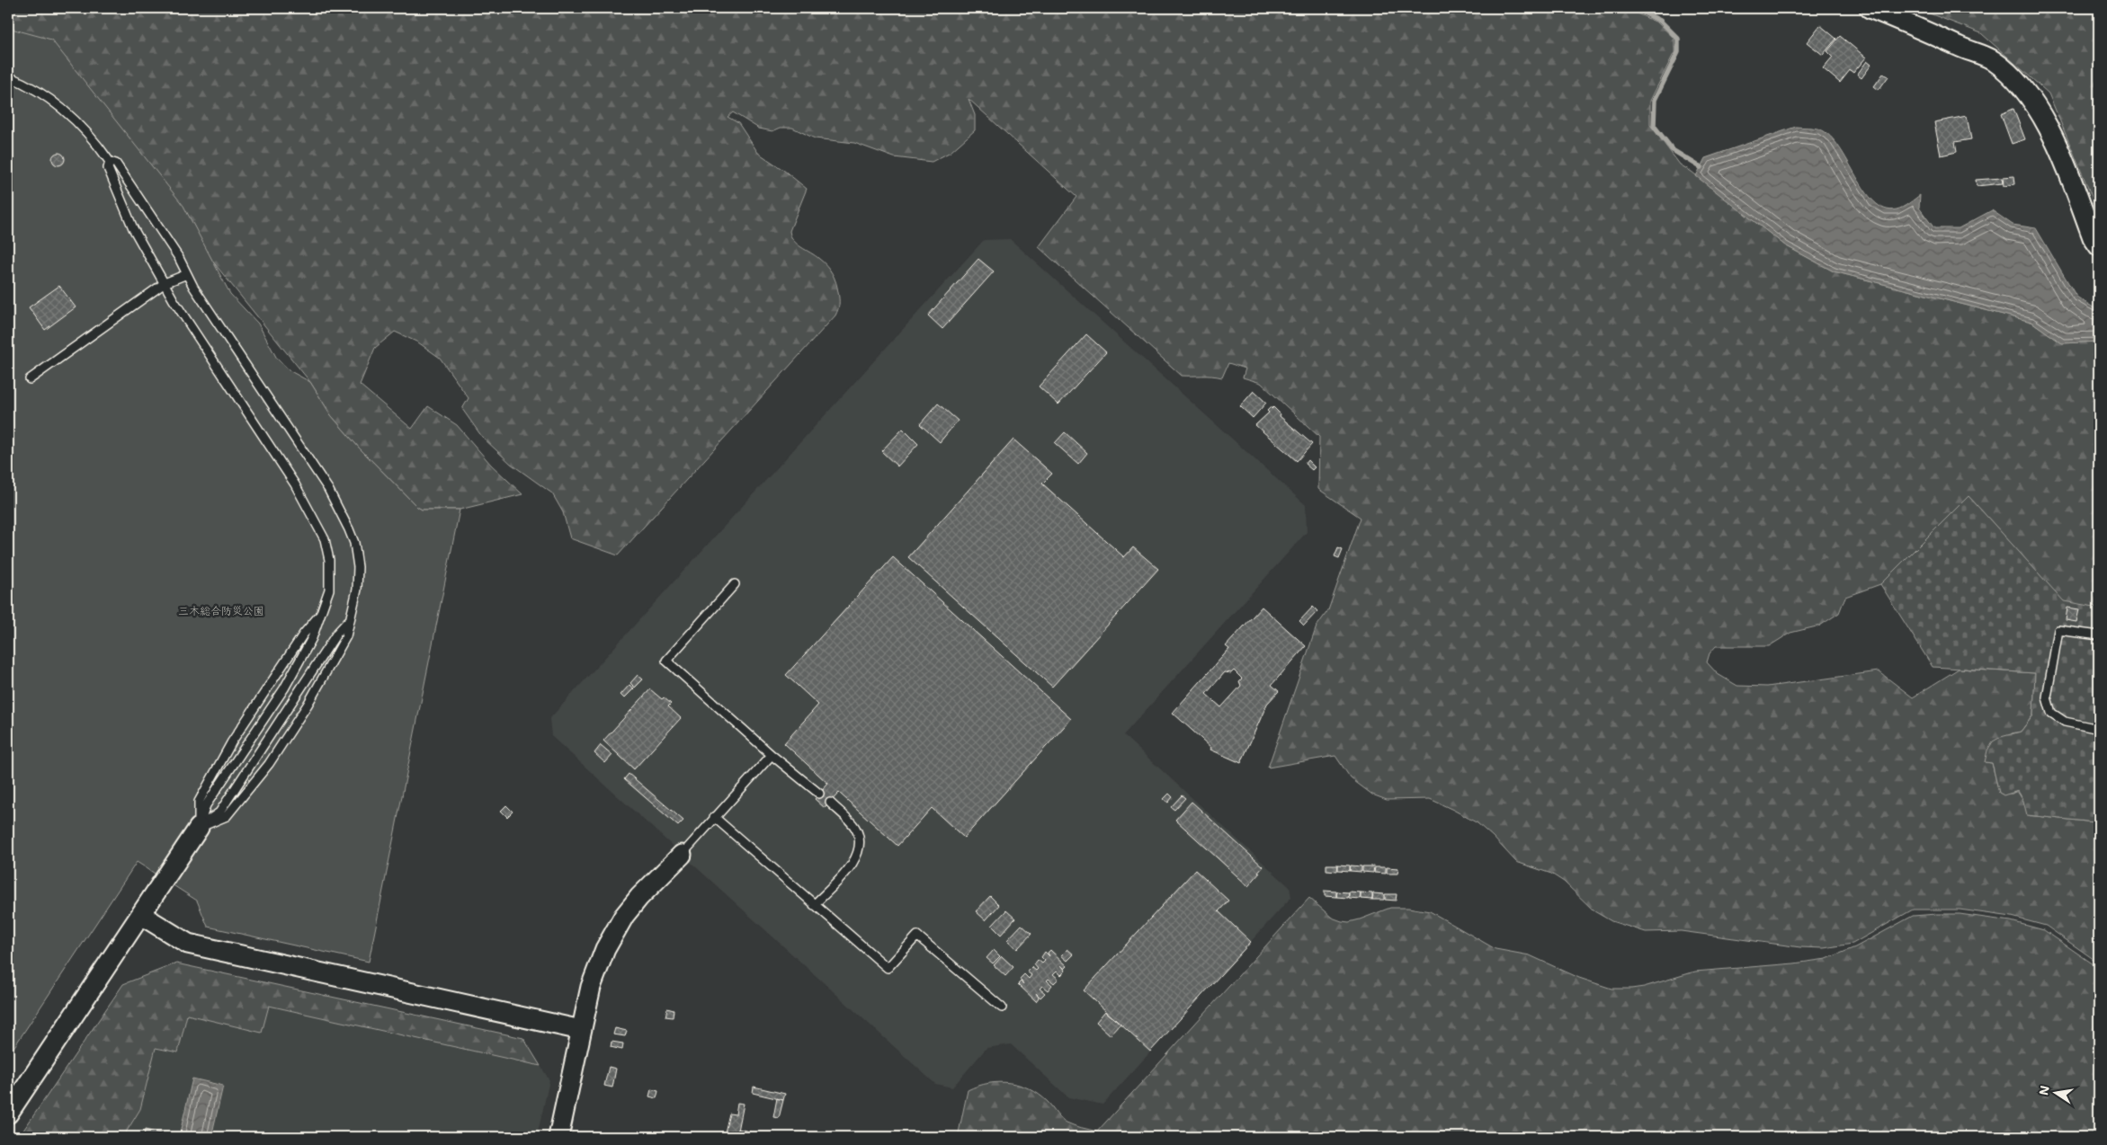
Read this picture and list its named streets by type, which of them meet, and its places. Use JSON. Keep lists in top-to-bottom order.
{
  "parks": ["三木総合防災公園"],
  "north": "left"
}
